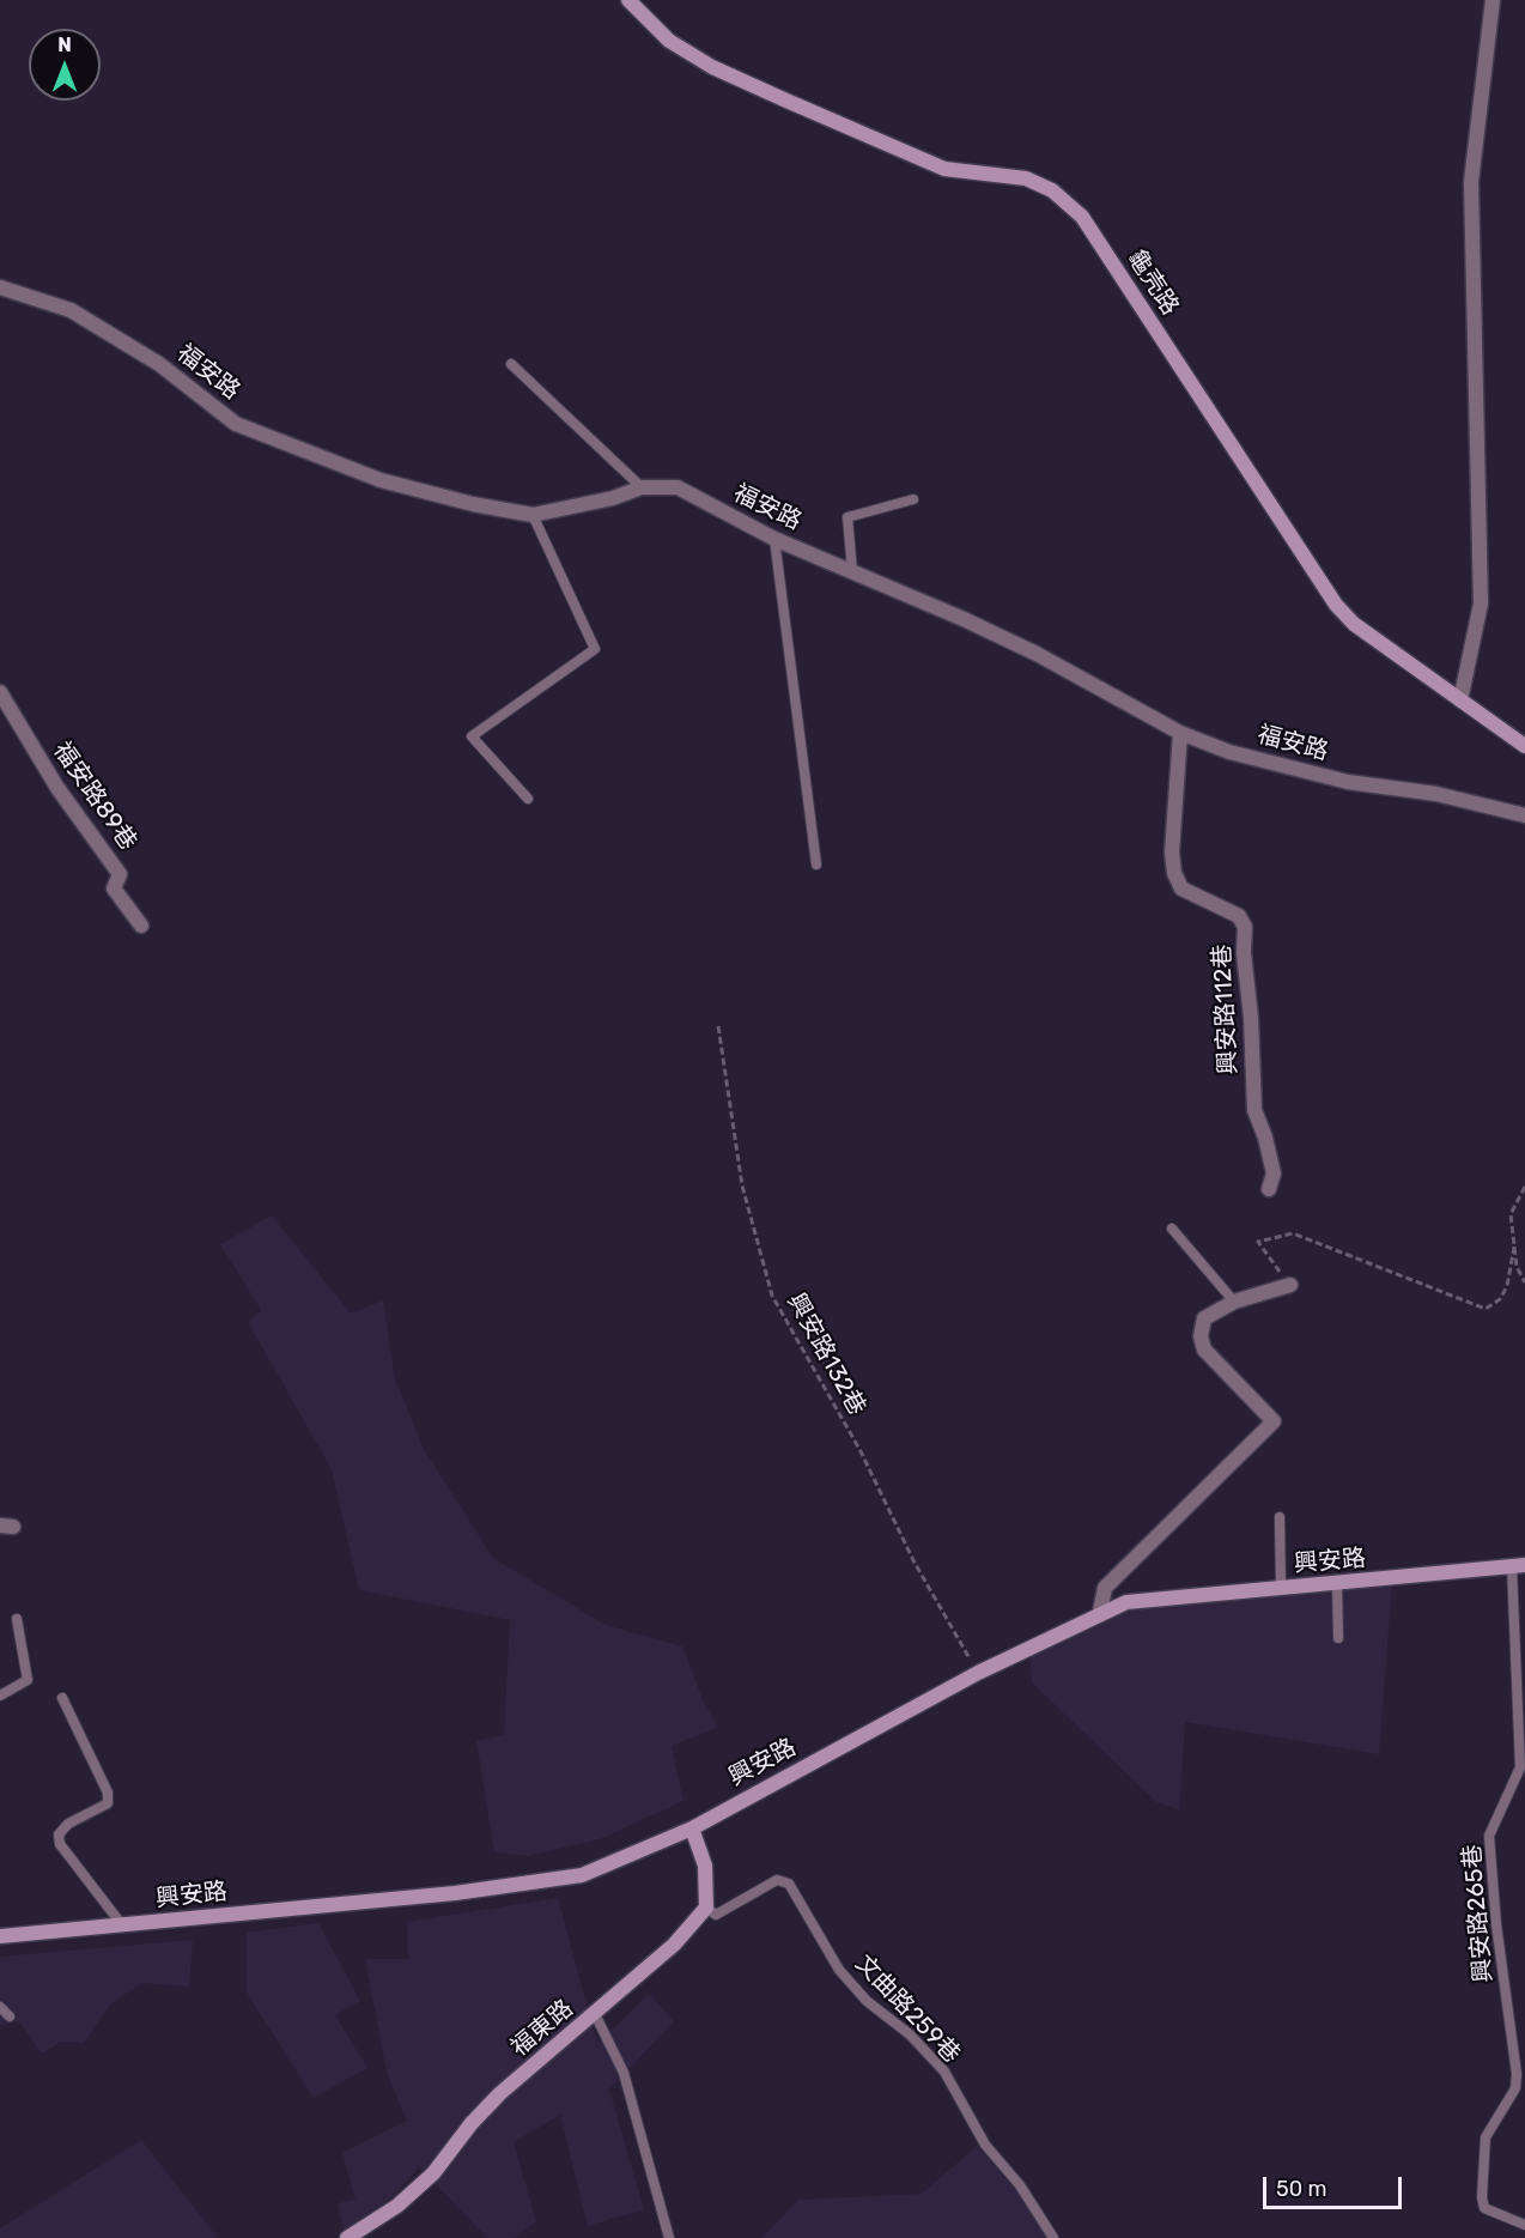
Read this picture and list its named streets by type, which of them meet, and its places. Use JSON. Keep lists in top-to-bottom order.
{
  "streets": {
    "street": [
      "龜壳路",
      "福安路",
      "福安路89巷",
      "興安路112巷",
      "興安路",
      "福東路"
    ],
    "lane": ["興安路265巷", "文曲路259巷"],
    "path": ["興安路132巷"]
  },
  "crossings": [
    ["福安路", "興安路112巷"],
    ["興安路132巷", "興安路"],
    ["興安路", "興安路265巷"],
    ["文曲路259巷", "福東路"]
  ],
  "scale_bar": "50 m",
  "north": "top"
}
